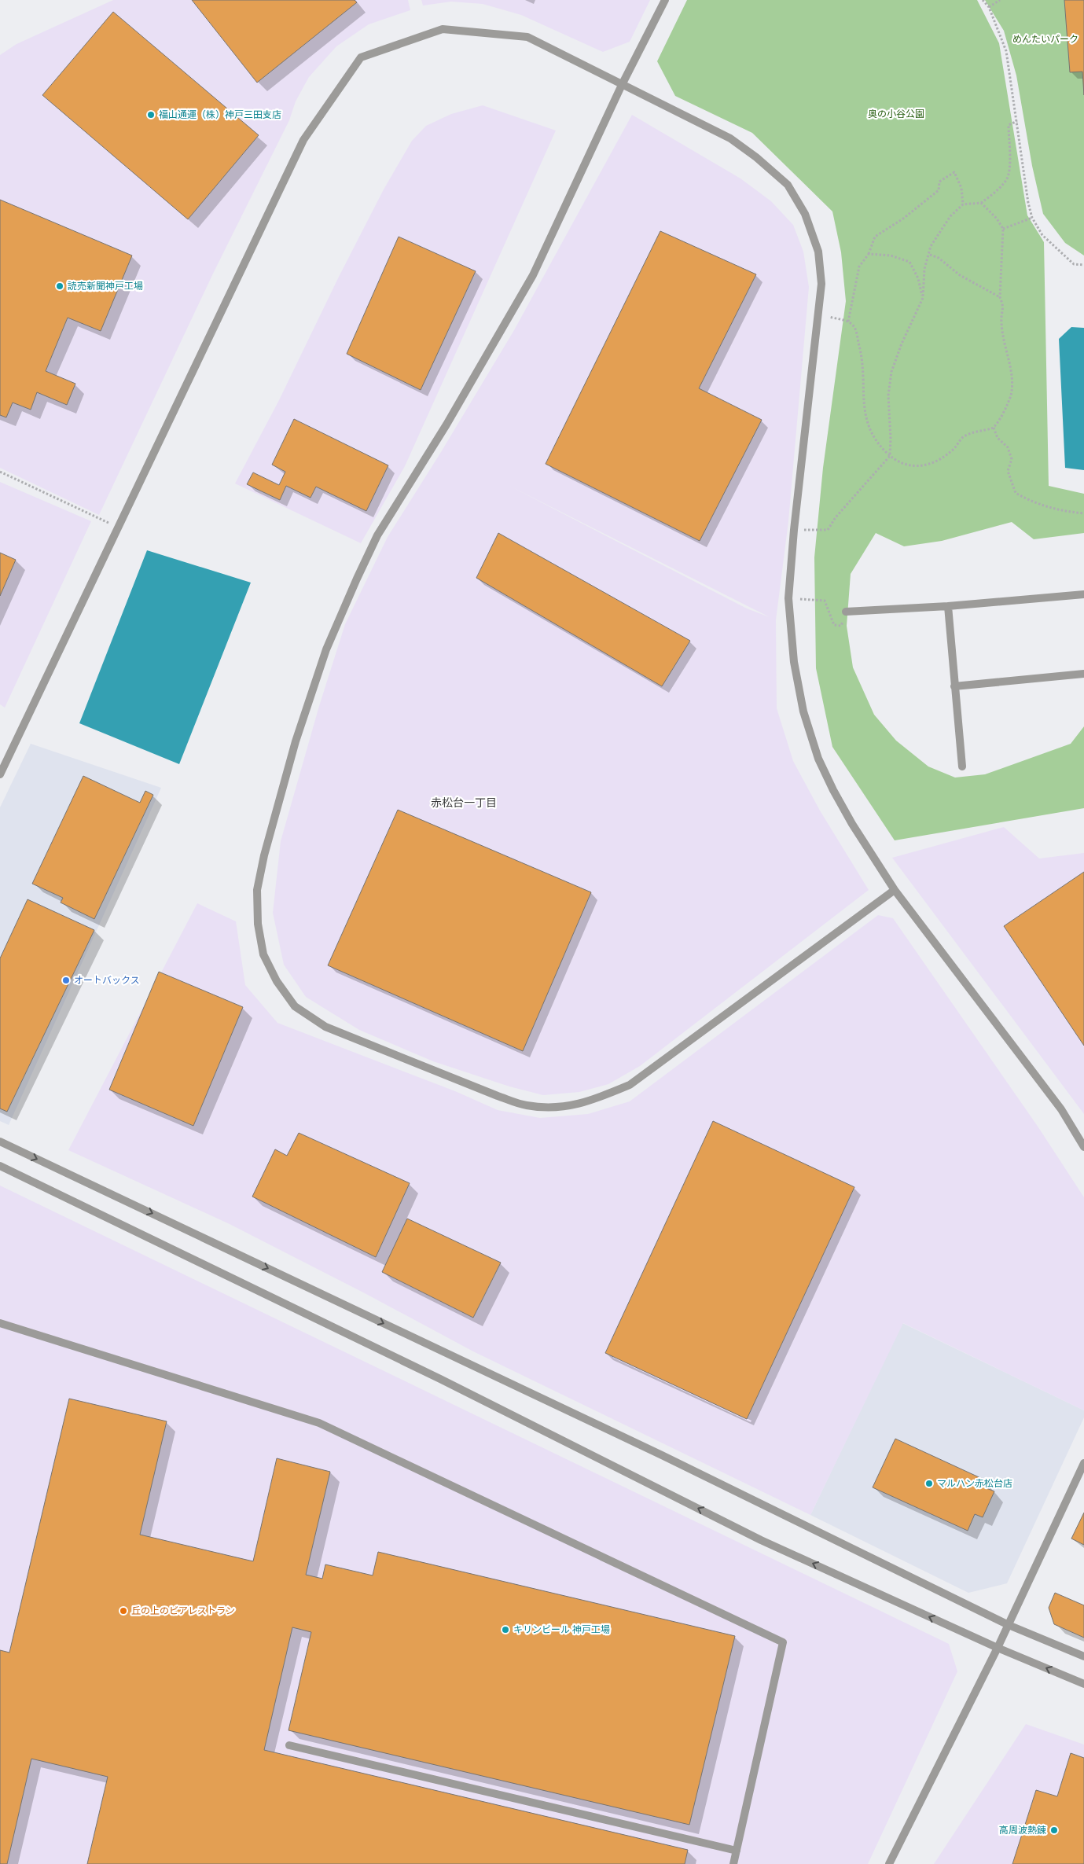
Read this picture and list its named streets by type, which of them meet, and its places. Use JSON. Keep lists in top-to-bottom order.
{
  "districts": ["赤松台一丁目"],
  "parks": ["めんたいパーク", "奥の小谷公園"],
  "places": [
    "福山通運（株）神戸三田支店",
    "読売新聞神戸工場",
    "オートバックス",
    "マルハン赤松台店",
    "丘の上のビアレストラン",
    "キリンビール 神戸工場",
    "高周波熱錬"
  ]
}
